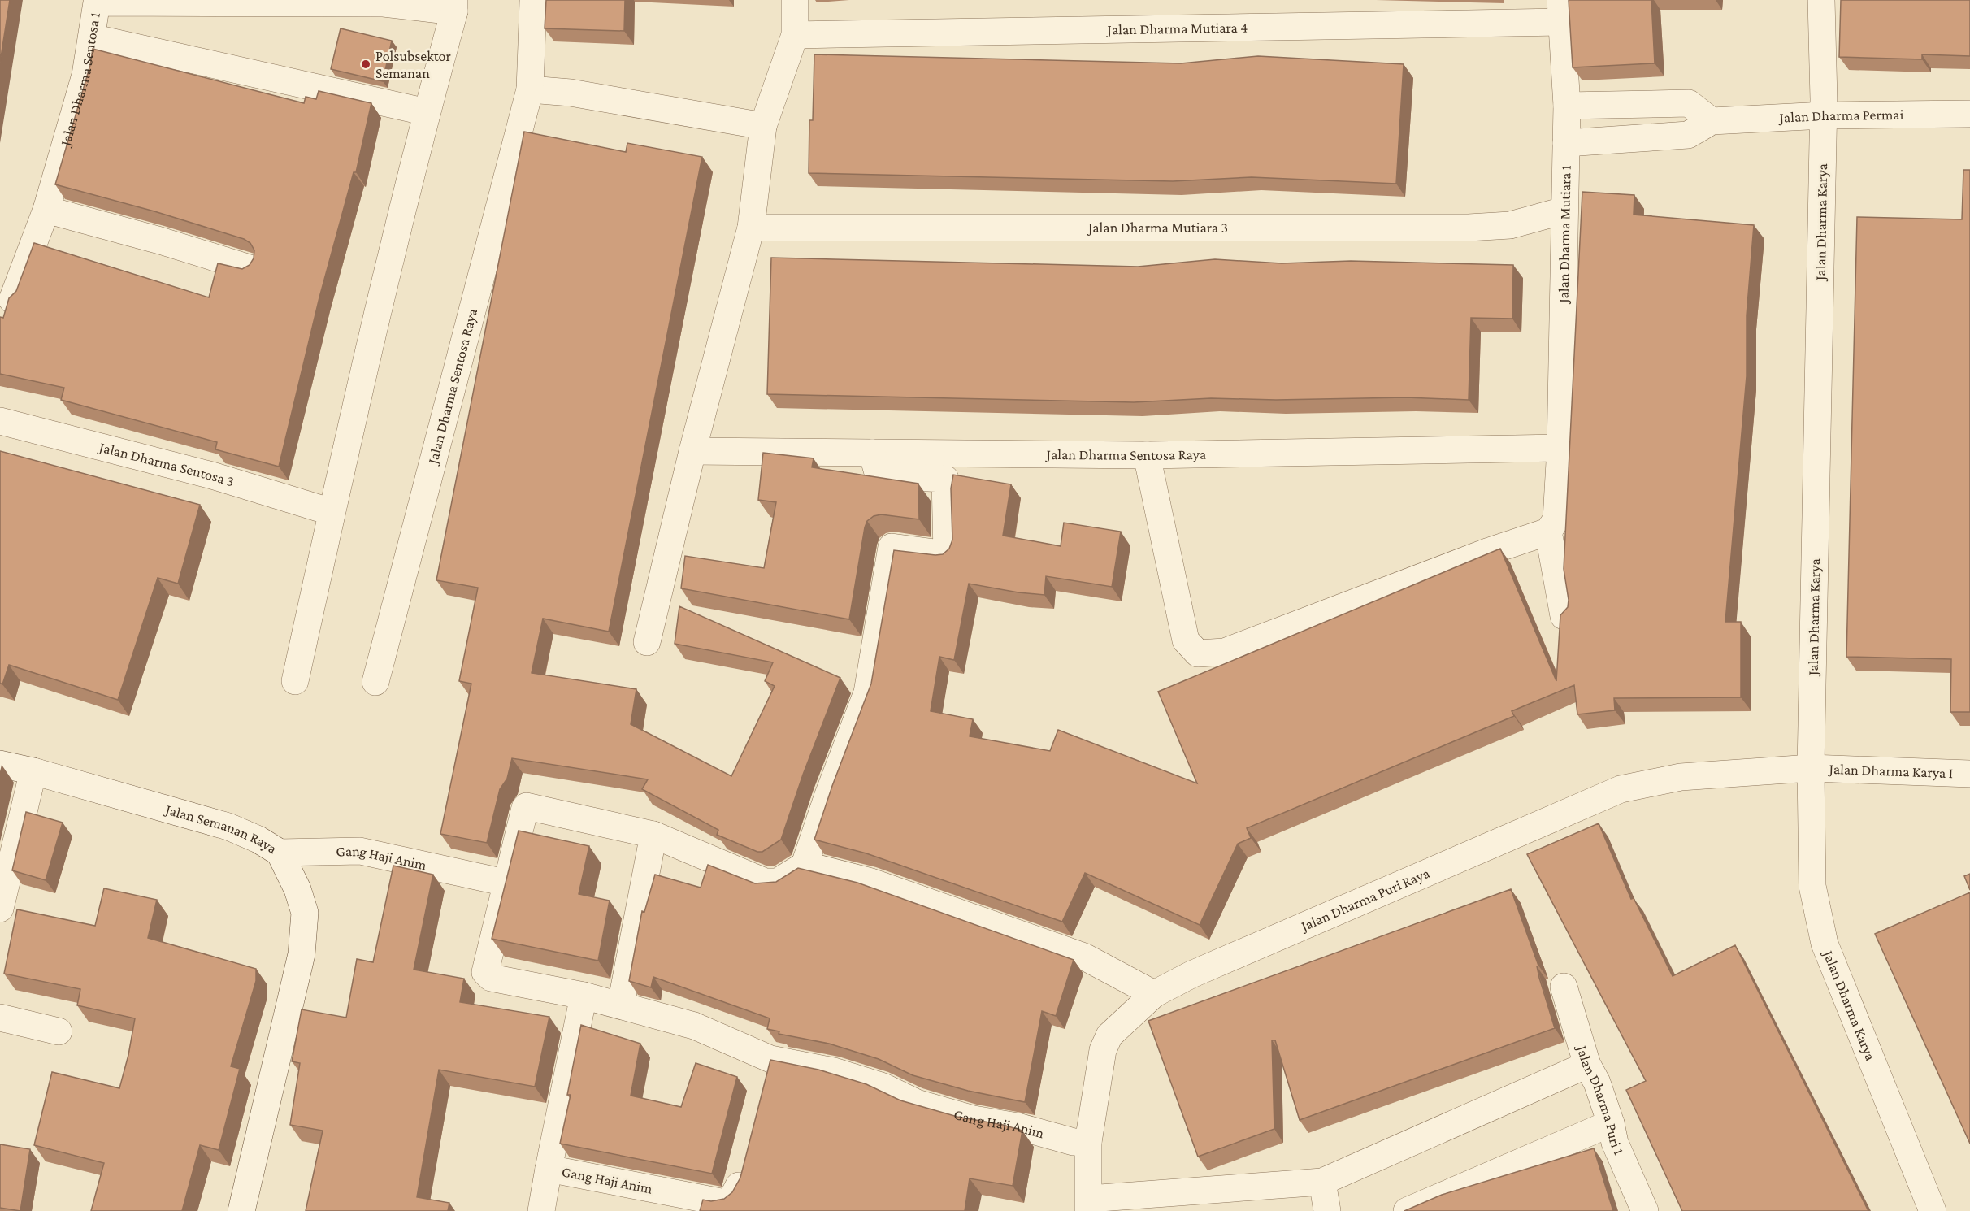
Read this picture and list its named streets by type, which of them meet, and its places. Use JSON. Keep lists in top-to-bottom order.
{
  "streets": {
    "street": [
      "Jalan Dharma Mutiara 4",
      "Jalan Dharma Sentosa 1",
      "Jalan Dharma Permai",
      "Jalan Dharma Karya",
      "Jalan Dharma Mutiara 3",
      "Jalan Dharma Mutiara 1",
      "Jalan Dharma Sentosa Raya",
      "Jalan Dharma Sentosa 3",
      "Jalan Dharma Karya I",
      "Jalan Semanan Raya",
      "Gang Haji Anim",
      "Jalan Dharma Puri Raya",
      "Jalan Dharma Puri 1"
    ]
  },
  "crossings": [
    ["Jalan Dharma Mutiara 4", "Jalan Dharma Mutiara 1"],
    ["Jalan Dharma Permai", "Jalan Dharma Karya"],
    ["Jalan Dharma Permai", "Jalan Dharma Mutiara 1"],
    ["Jalan Dharma Karya", "Jalan Dharma Karya I"],
    ["Jalan Dharma Karya", "Jalan Dharma Puri Raya"],
    ["Jalan Dharma Mutiara 3", "Jalan Dharma Mutiara 1"],
    ["Jalan Dharma Mutiara 1", "Jalan Dharma Sentosa Raya"],
    ["Jalan Dharma Karya I", "Jalan Dharma Puri Raya"],
    ["Jalan Semanan Raya", "Gang Haji Anim"],
    ["Gang Haji Anim", "Jalan Dharma Puri Raya"]
  ],
  "places": ["Polsubsektor Semanan"]
}
